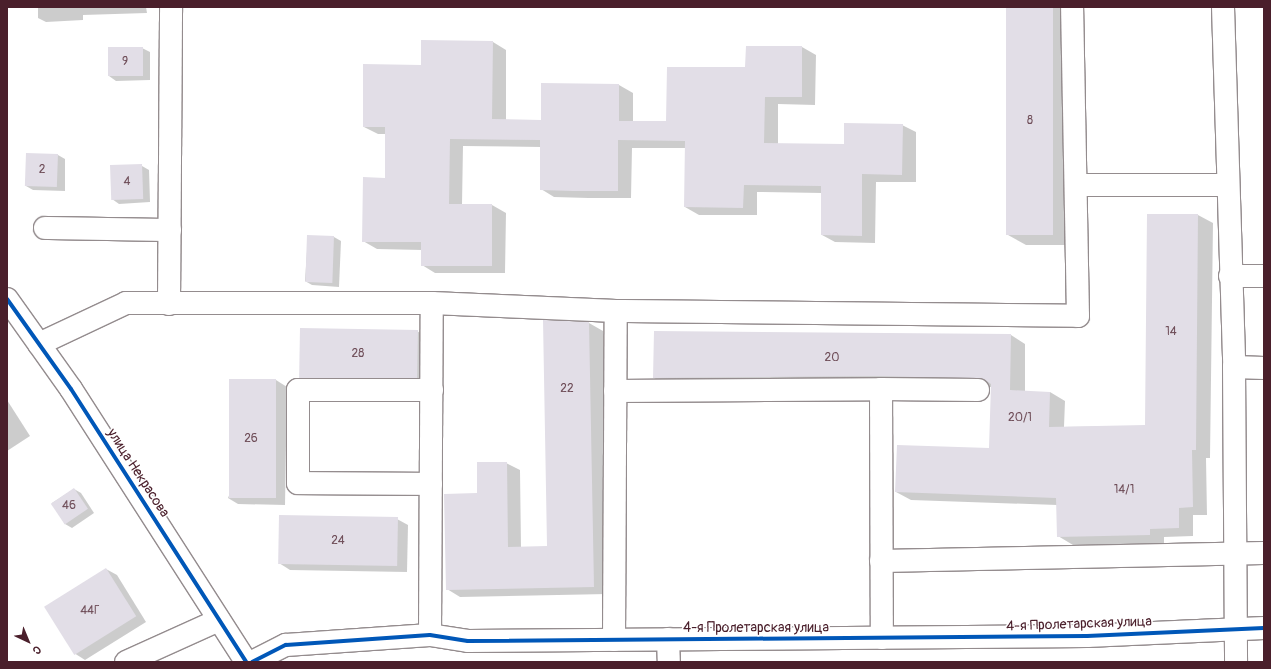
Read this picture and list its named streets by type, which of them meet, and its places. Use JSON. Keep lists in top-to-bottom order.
{
  "streets": {
    "street": ["улица Некрасова", "4-я Пролетарская улица"]
  },
  "house_numbers": [
    "9",
    "8",
    "2",
    "4",
    "14",
    "28",
    "20",
    "22",
    "20/1",
    "26",
    "14/1",
    "46",
    "24",
    "44Г"
  ],
  "north": "bottom right"
}
